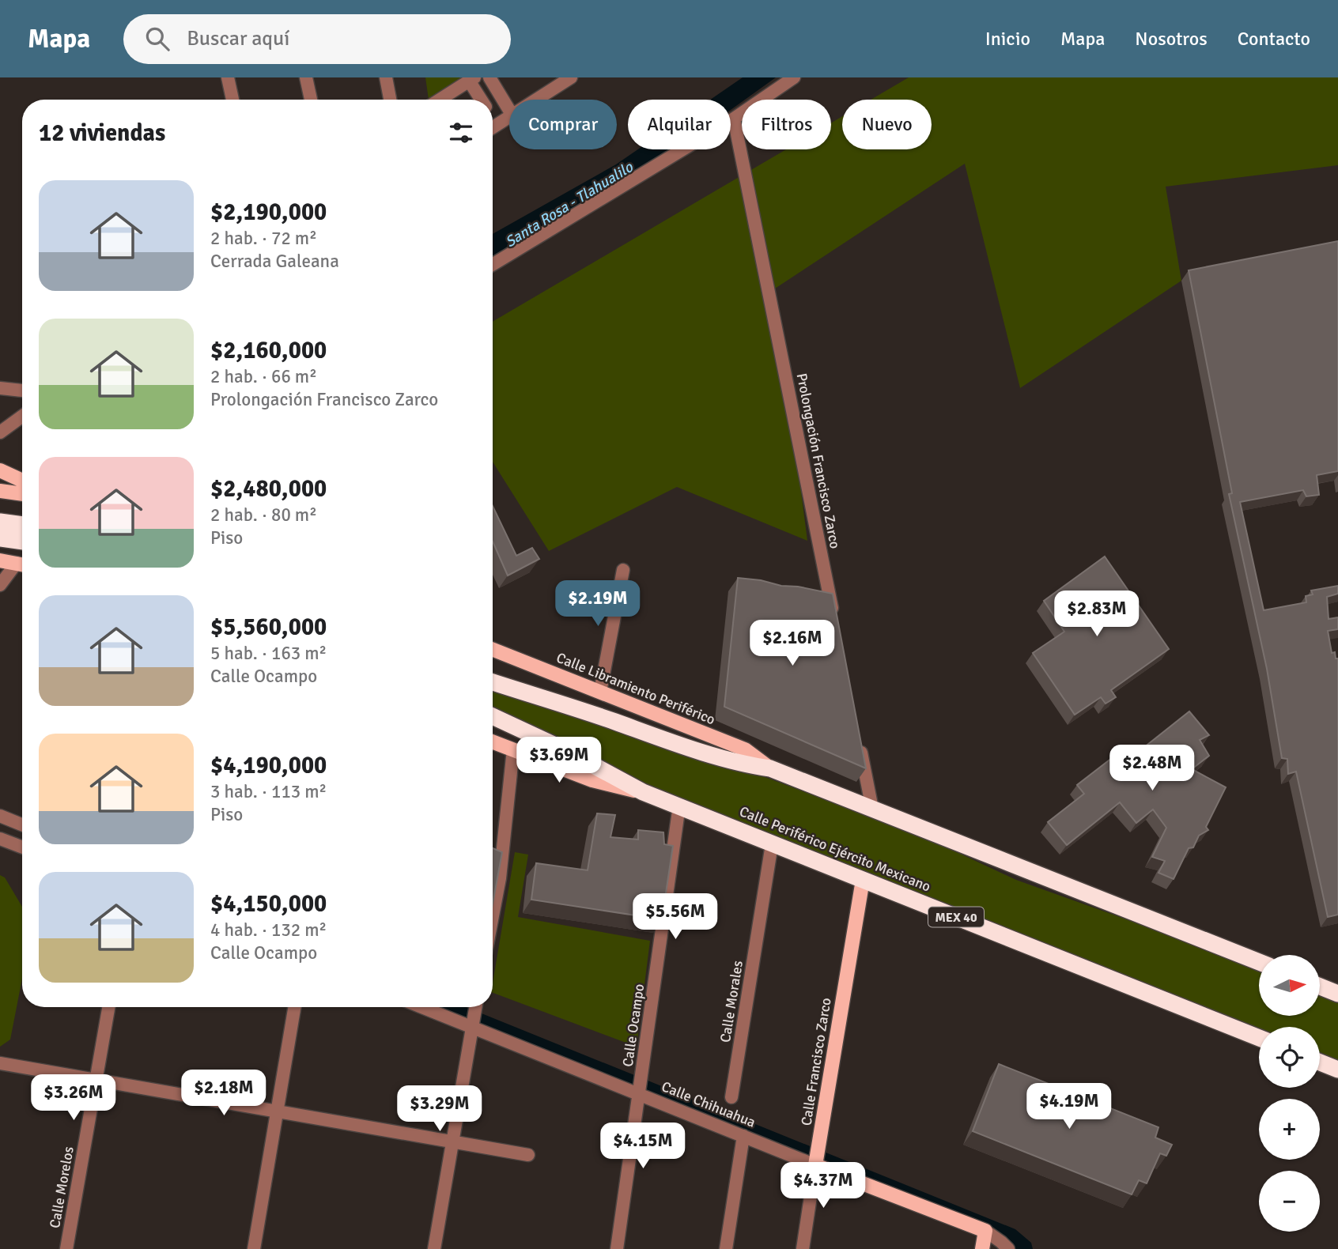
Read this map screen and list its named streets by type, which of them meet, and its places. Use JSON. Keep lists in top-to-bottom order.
{
  "streets": {
    "highway": ["Calle Periférico Ejército Mexicano", "MEX 40"],
    "main road": ["Calle Libramiento Periférico", "Calle Francisco Zarco", "Calle Chihuahua"],
    "street": [
      "Prolongación Francisco Zarco",
      "Calle Morales",
      "Calle Ocampo",
      "Calle Morelos"
    ]
  },
  "crossings": [
    ["Calle Periférico Ejército Mexicano", "MEX 40"],
    ["Calle Periférico Ejército Mexicano", "Calle Morales"],
    ["Calle Periférico Ejército Mexicano", "Calle Ocampo"],
    ["Calle Periférico Ejército Mexicano", "Calle Francisco Zarco"],
    ["Calle Ocampo", "Calle Chihuahua"],
    ["Calle Francisco Zarco", "Calle Chihuahua"]
  ],
  "water": ["Santa Rosa - Tlahualilo"],
  "north": "right",
  "page": {
    "header": "Mapa",
    "search": "Buscar aquí",
    "nav": [
      "Inicio",
      "Mapa",
      "Nosotros",
      "Contacto"
    ],
    "chip": [
      "Comprar",
      "Alquilar",
      "Filtros",
      "Nuevo"
    ],
    "heading": "12 viviendas",
    "list": [
      {
        "name": "$2,190,000",
        "note": "2 hab. · 72 m² · Cerrada Galeana"
      },
      {
        "name": "$2,160,000",
        "note": "2 hab. · 66 m² · Prolongación Francisco Zarco"
      },
      {
        "name": "$2,480,000",
        "note": "2 hab. · 80 m² · Piso"
      },
      {
        "name": "$5,560,000",
        "note": "5 hab. · 163 m² · Calle Ocampo"
      },
      {
        "name": "$4,190,000",
        "note": "3 hab. · 113 m² · Piso"
      },
      {
        "name": "$4,150,000",
        "note": "4 hab. · 132 m² · Calle Ocampo"
      }
    ],
    "price": [
      "$2.19M",
      "$2.83M",
      "$2.16M",
      "$3.69M",
      "$2.48M",
      "$5.56M",
      "$2.18M",
      "$3.26M",
      "$4.19M",
      "$3.29M",
      "$4.15M",
      "$4.37M"
    ],
    "map_buttons": ["+", "−"]
  }
}
